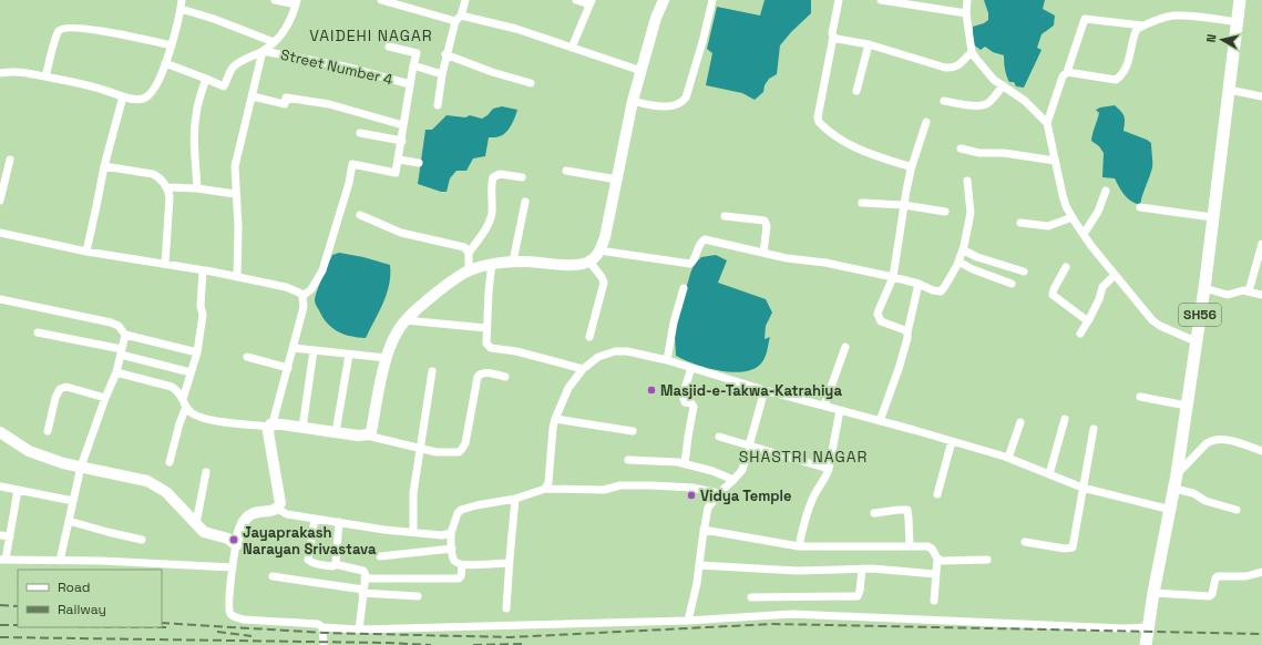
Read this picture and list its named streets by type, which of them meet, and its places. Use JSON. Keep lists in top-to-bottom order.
{
  "streets": {
    "main road": ["SH56"],
    "street": ["Street Number 4"]
  },
  "districts": ["VAIDEHI NAGAR", "SHASTRI NAGAR"],
  "places": ["Masjid-e-Takwa-Katrahiya", "Vidya Temple", "Jayaprakash Narayan Srivastava"],
  "legend": ["Road", "Railway"],
  "north": "left"
}
